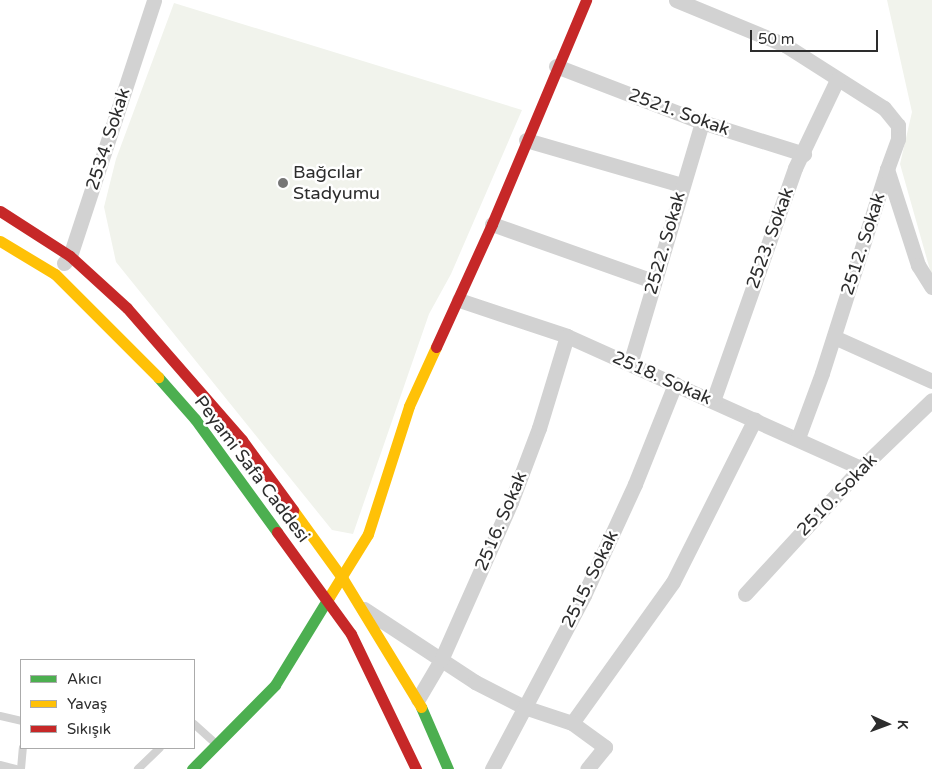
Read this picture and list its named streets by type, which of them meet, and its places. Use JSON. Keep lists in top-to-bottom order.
{
  "streets": {
    "main road": ["Peyami Safa Caddesi"],
    "street": [
      "2521. Sokak",
      "2534. Sokak",
      "2523. Sokak",
      "2522. Sokak",
      "2512. Sokak",
      "2518. Sokak",
      "2510. Sokak",
      "2516. Sokak",
      "2515. Sokak"
    ]
  },
  "crossings": [
    ["2521. Sokak", "2523. Sokak"],
    ["2521. Sokak", "2522. Sokak"],
    ["2534. Sokak", "Peyami Safa Caddesi"],
    ["2523. Sokak", "2518. Sokak"],
    ["2522. Sokak", "2518. Sokak"],
    ["2512. Sokak", "2518. Sokak"],
    ["2518. Sokak", "2510. Sokak"],
    ["2518. Sokak", "2516. Sokak"],
    ["2518. Sokak", "2515. Sokak"]
  ],
  "places": ["Bağcılar Stadyumu"],
  "legend": ["Akıcı", "Yavaş", "Sıkışık"],
  "scale_bar": "50 m",
  "north": "right"
}
